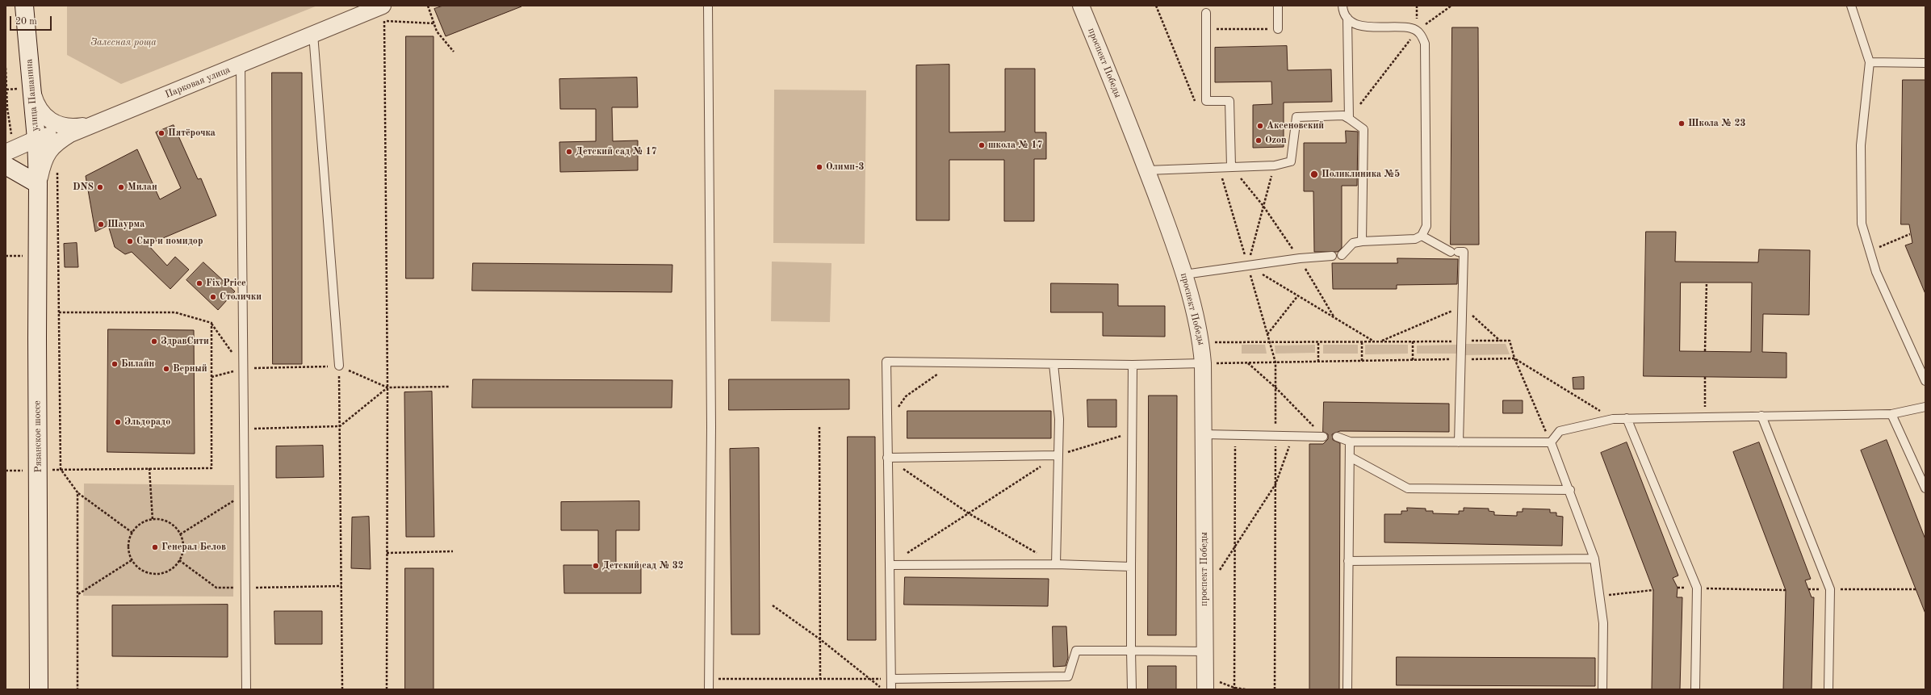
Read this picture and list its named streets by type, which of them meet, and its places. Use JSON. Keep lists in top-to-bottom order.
{
  "streets": {
    "main road": ["улица Пашанина", "Рязанское шоссе"],
    "street": ["проспект Победы", "Парковая улица"]
  },
  "crossings": [
    ["Парковая улица", "улица Пашанина"],
    ["Парковая улица", "Рязанское шоссе"],
    ["улица Пашанина", "Рязанское шоссе"]
  ],
  "parks": ["Залесная роща"],
  "places": [
    "Школа № 23",
    "Аксеновский",
    "Пятёрочка",
    "Ozon",
    "школа № 17",
    "Детский сад № 17",
    "Олимп-3",
    "Поликлиника №5",
    "DNS",
    "Милан",
    "Шаурма",
    "Сыр и помидор",
    "Fix Price",
    "Столички",
    "ЗдравСити",
    "Билайн",
    "Верный",
    "Эльдорадо",
    "Генерал Белов",
    "Детский сад № 32"
  ],
  "scale_bar": "20 m"
}
